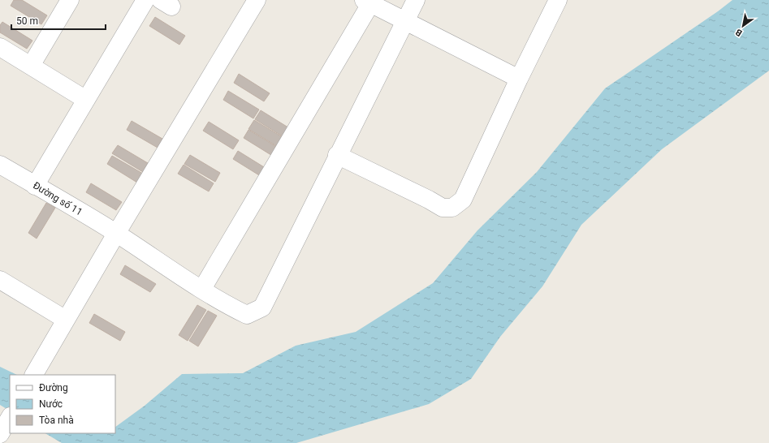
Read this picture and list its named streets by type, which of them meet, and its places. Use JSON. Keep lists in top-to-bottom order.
{
  "streets": {
    "street": ["Đường số 11"]
  },
  "legend": ["Đường", "Nước", "Tòa nhà"],
  "scale_bar": "50 m",
  "north": "bottom left"
}
